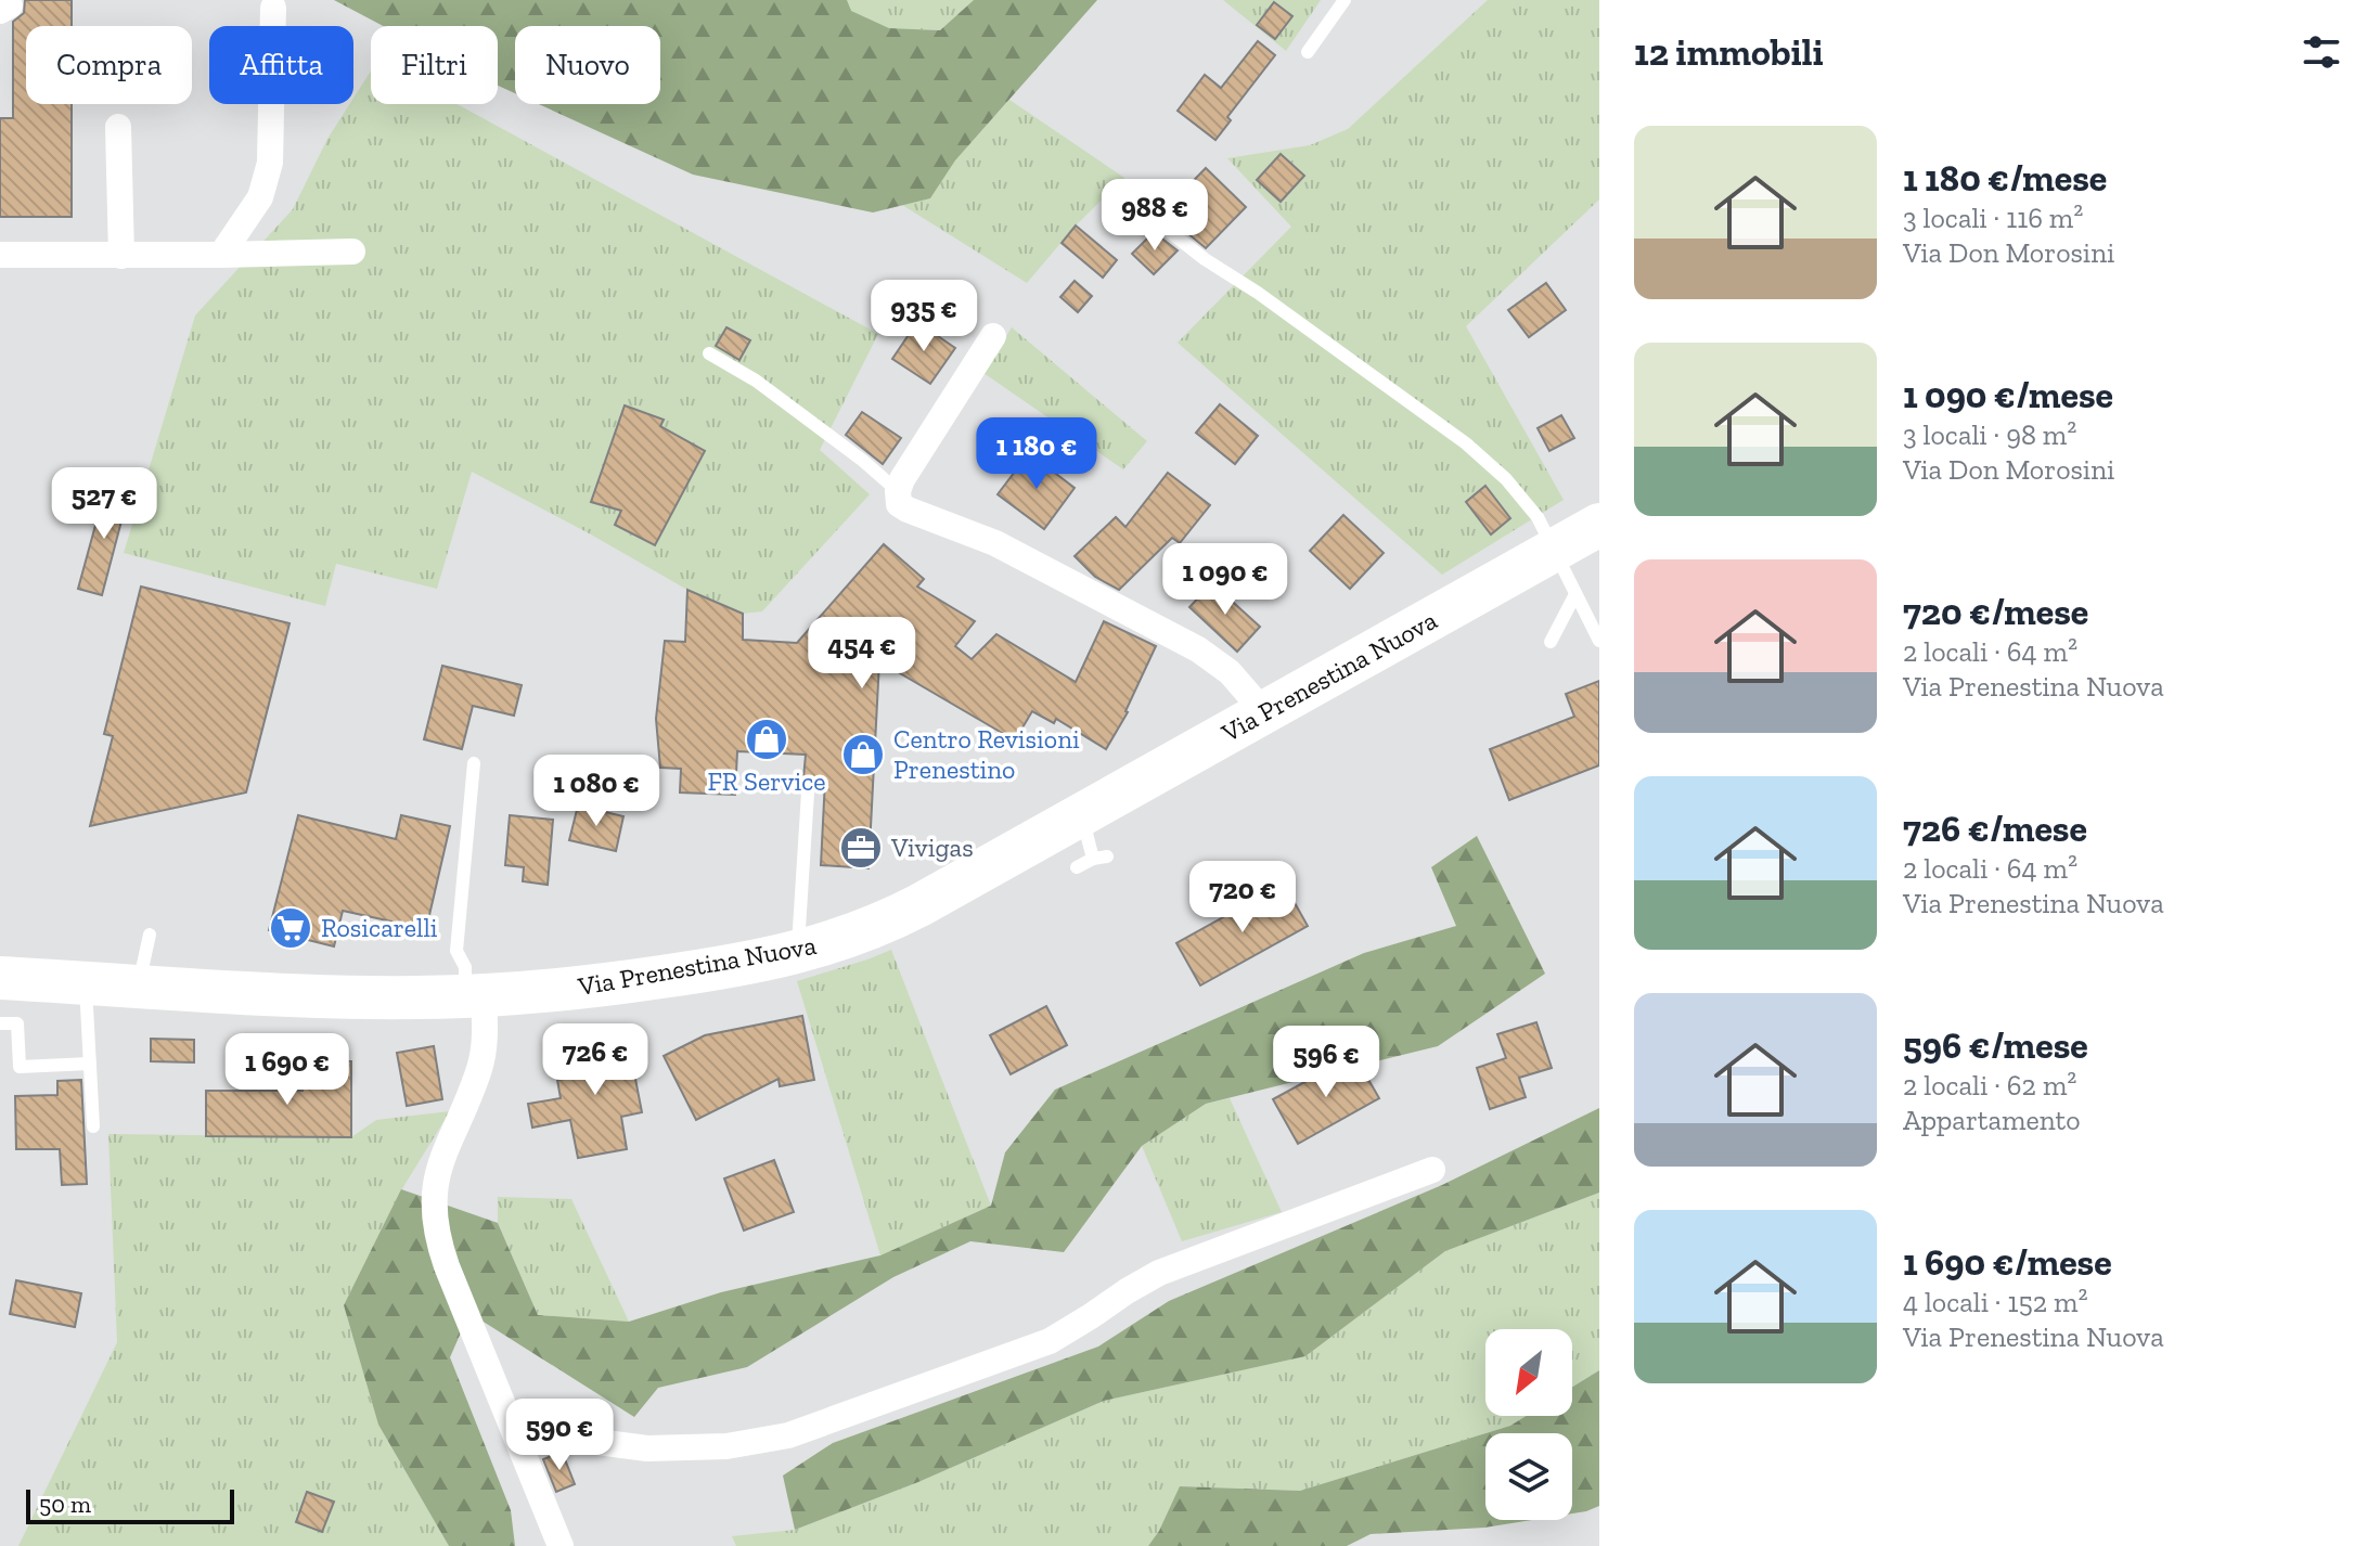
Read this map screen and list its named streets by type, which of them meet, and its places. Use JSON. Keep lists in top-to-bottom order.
{
  "streets": {
    "main road": ["Via Prenestina Nuova"]
  },
  "places": {
    "shop": ["FR Service", "Centro Revisioni Prenestino"],
    "office": ["Vivigas"],
    "supermarket": ["Rosicarelli"]
  },
  "scale_bar": "50 m",
  "north": "bottom left",
  "page": {
    "heading": "12 immobili",
    "chip": [
      "Compra",
      "Affitta",
      "Filtri",
      "Nuovo"
    ],
    "list": [
      {
        "name": "1 180 €/mese",
        "note": "3 locali · 116 m² · Via Don Morosini"
      },
      {
        "name": "1 090 €/mese",
        "note": "3 locali · 98 m² · Via Don Morosini"
      },
      {
        "name": "720 €/mese",
        "note": "2 locali · 64 m² · Via Prenestina Nuova"
      },
      {
        "name": "726 €/mese",
        "note": "2 locali · 64 m² · Via Prenestina Nuova"
      },
      {
        "name": "596 €/mese",
        "note": "2 locali · 62 m² · Appartamento"
      },
      {
        "name": "1 690 €/mese",
        "note": "4 locali · 152 m² · Via Prenestina Nuova"
      }
    ],
    "price": [
      "988 €",
      "935 €",
      "1 180 €",
      "527 €",
      "1 090 €",
      "454 €",
      "1 080 €",
      "720 €",
      "726 €",
      "596 €",
      "1 690 €",
      "590 €"
    ],
    "scale": "50 m"
  }
}
